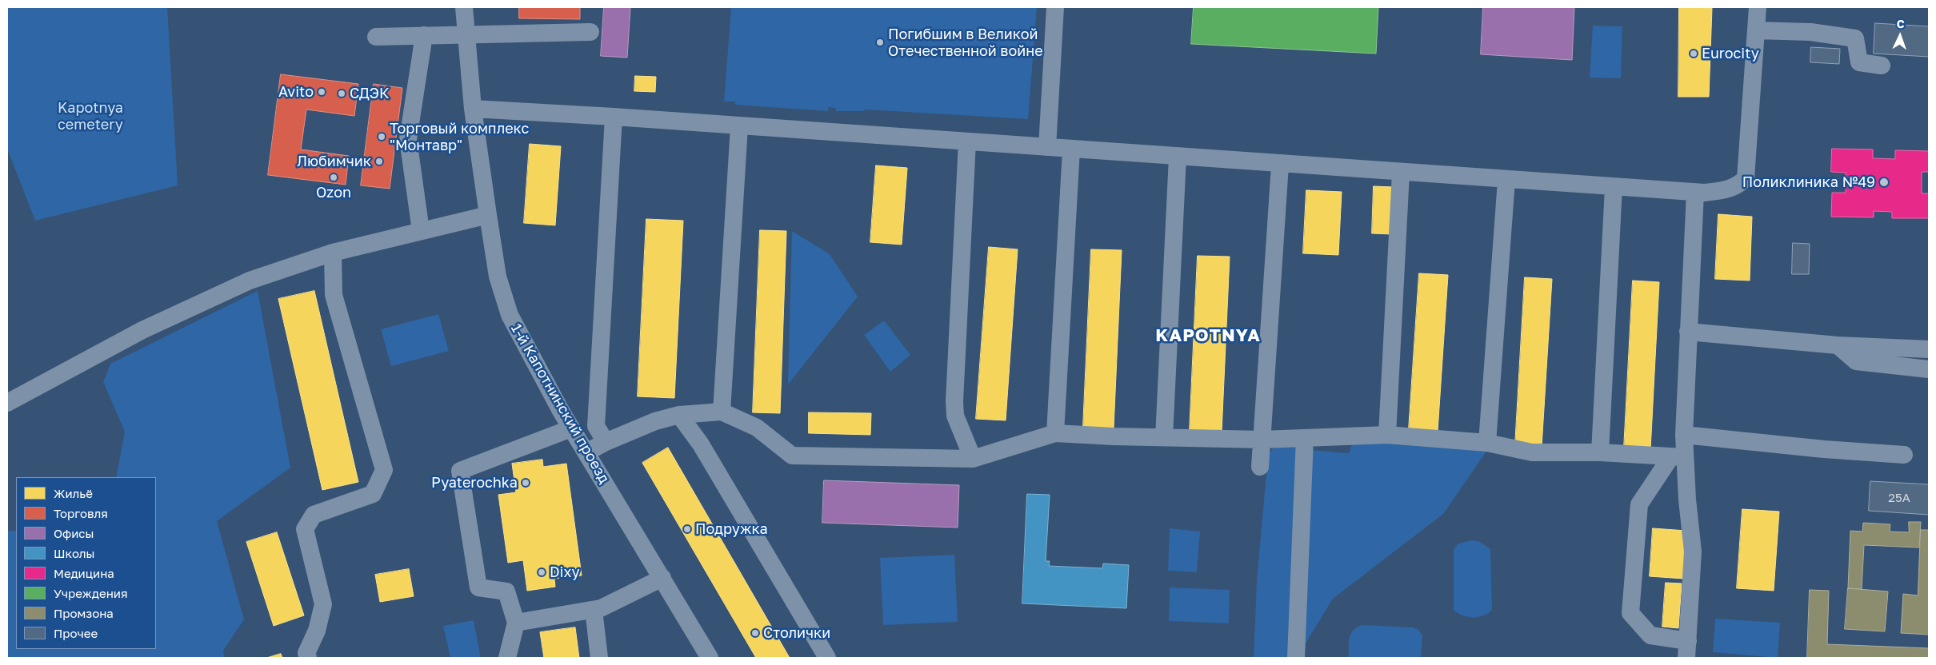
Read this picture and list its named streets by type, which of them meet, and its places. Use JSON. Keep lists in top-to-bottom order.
{
  "streets": {
    "street": ["1-й Капотнинский проезд"]
  },
  "districts": ["KAPOTNYA"],
  "parks": ["Kapotnya cemetery"],
  "places": [
    "Погибшим в Великой Отечественной войне",
    "Eurocity",
    "Avito",
    "СДЭК",
    "Торговый комплекс \"Монтавр\"",
    "Любимчик",
    "Ozon",
    "Поликлиника №49",
    "Pyaterochka",
    "Подружка",
    "Dixy",
    "Столички"
  ],
  "house_numbers": ["25А"],
  "legend": [
    "Жильё",
    "Торговля",
    "Офисы",
    "Школы",
    "Медицина",
    "Учреждения",
    "Промзона",
    "Прочее"
  ],
  "north": "top"
}
